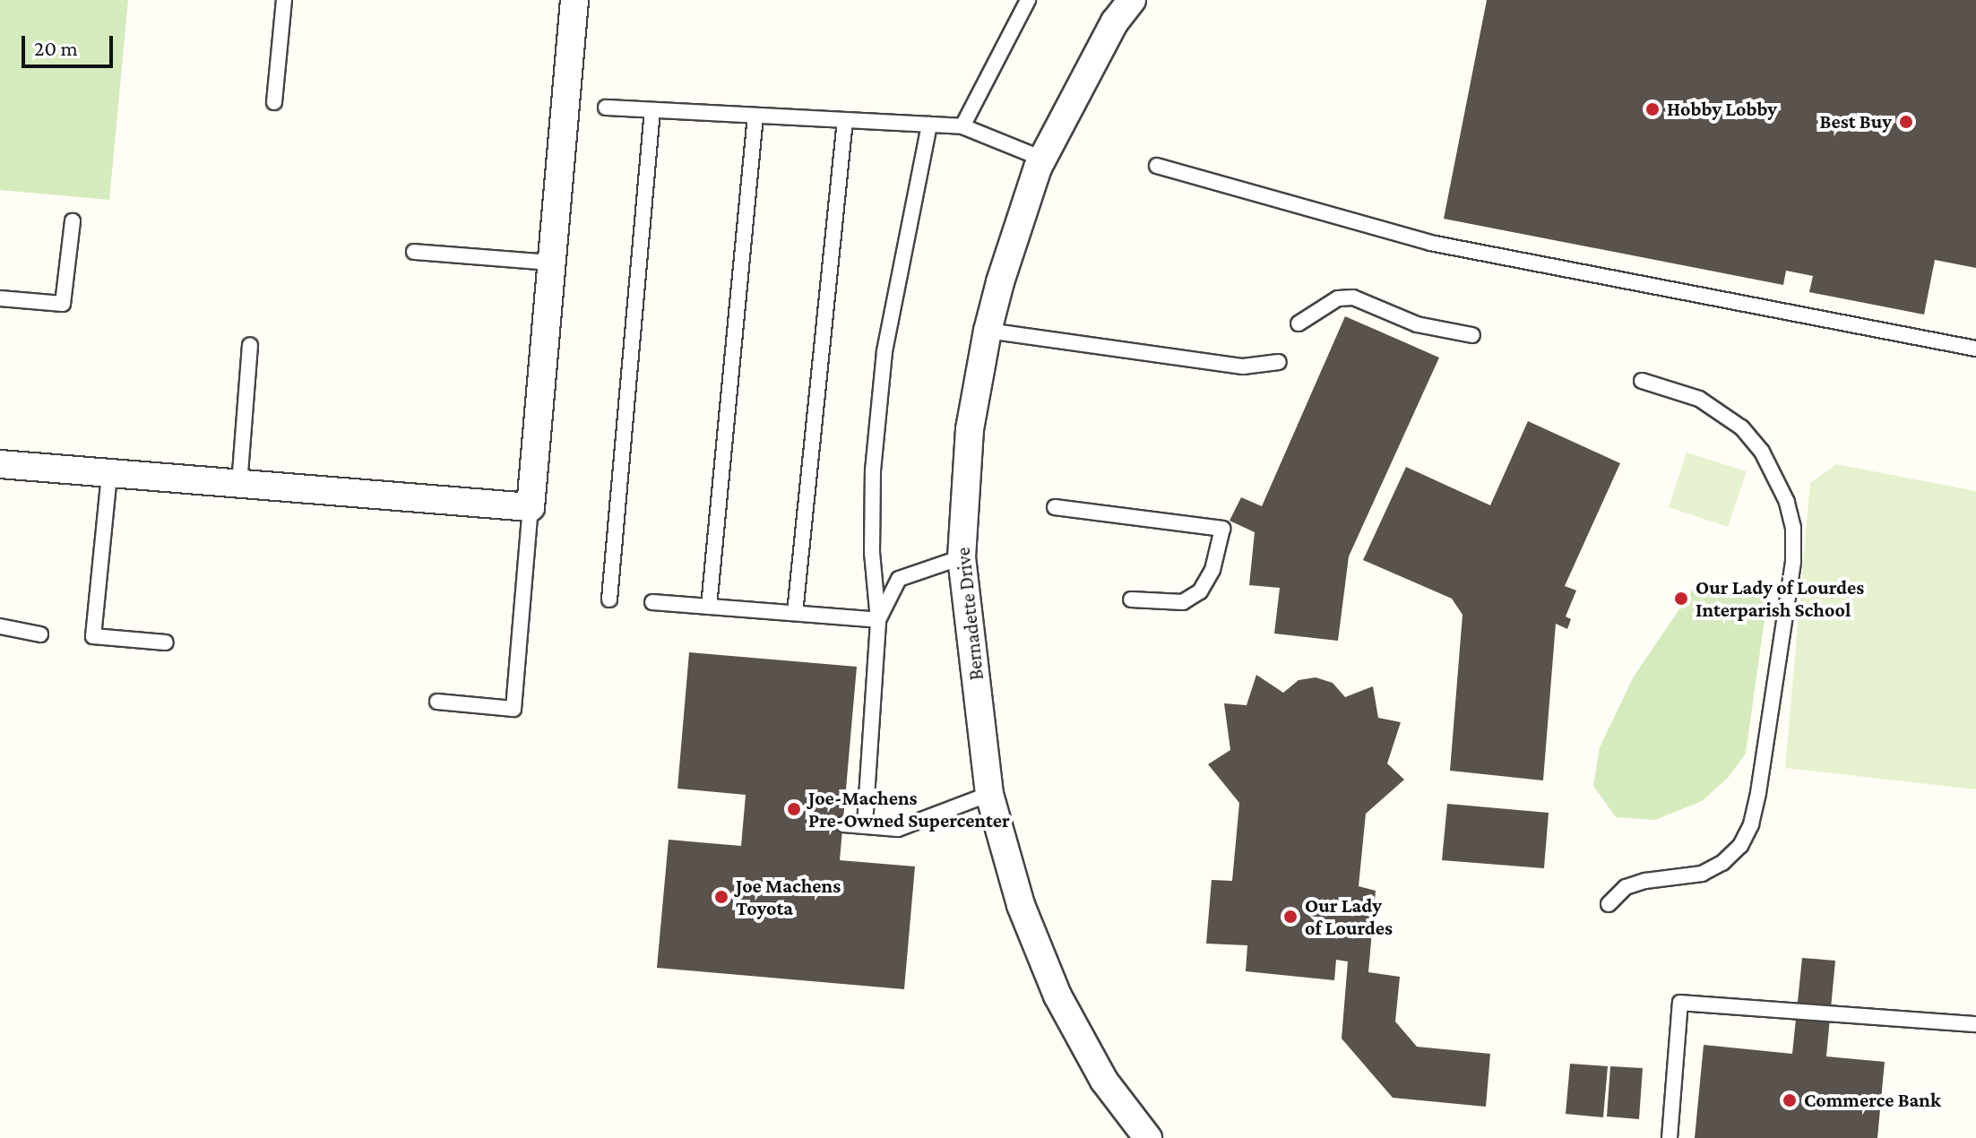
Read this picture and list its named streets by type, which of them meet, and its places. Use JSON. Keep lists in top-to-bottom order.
{
  "streets": {
    "street": ["Bernadette Drive"]
  },
  "places": [
    "Hobby Lobby",
    "Best Buy",
    "Our Lady of Lourdes Interparish School",
    "Joe-Machens Pre-Owned Supercenter",
    "Joe Machens Toyota",
    "Our Lady of Lourdes",
    "Commerce Bank"
  ],
  "scale_bar": "20 m"
}
